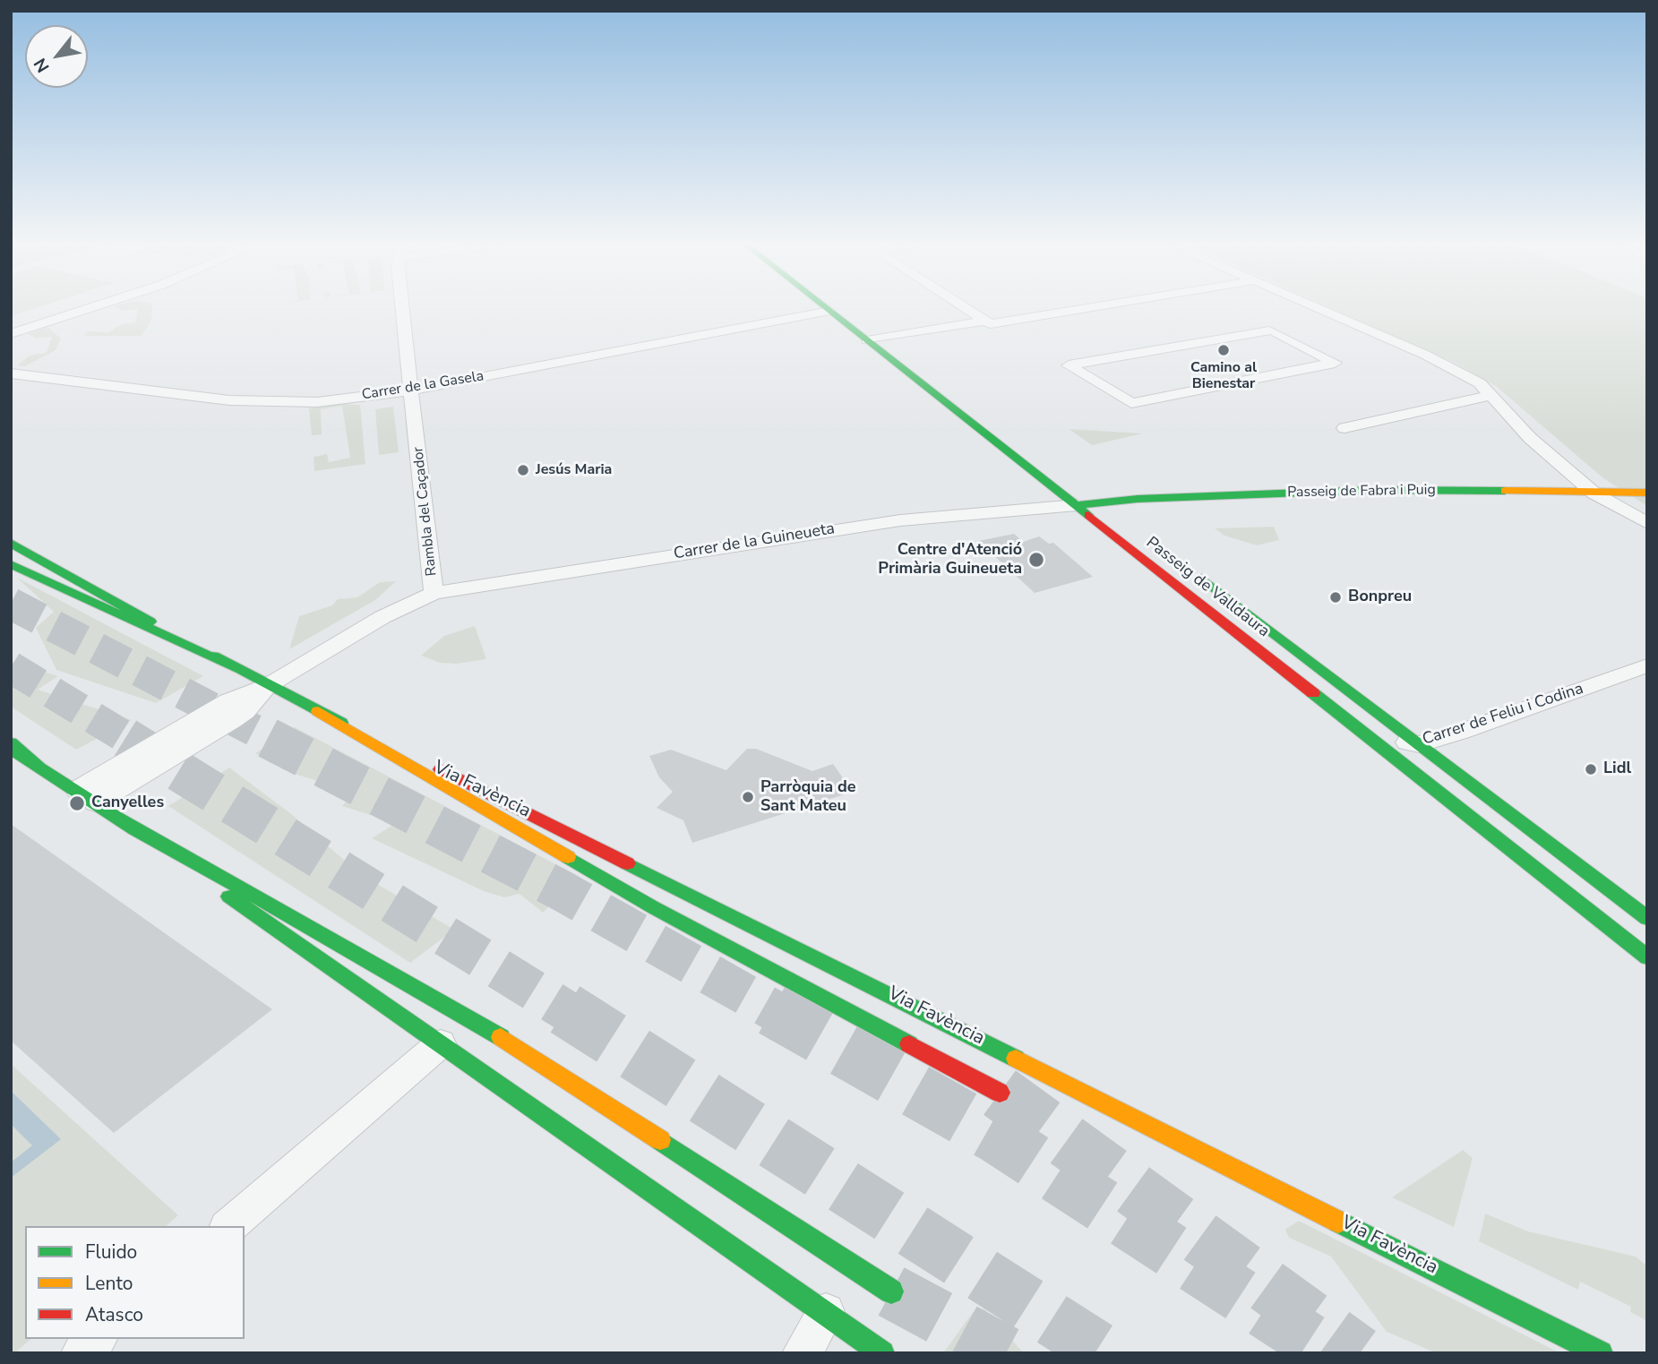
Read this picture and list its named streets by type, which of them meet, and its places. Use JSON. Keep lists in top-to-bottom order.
{
  "streets": {
    "main road": ["Passeig de Fabra i Puig", "Passeig de Valldaura", "Via Favència"],
    "street": [
      "Carrer de la Gasela",
      "Rambla del Caçador",
      "Carrer de la Guineueta",
      "Carrer de Feliu i Codina"
    ]
  },
  "crossings": [
    ["Carrer de la Gasela", "Rambla del Caçador"],
    ["Carrer de la Gasela", "Passeig de Valldaura"],
    ["Passeig de Fabra i Puig", "Carrer de la Guineueta"],
    ["Passeig de Fabra i Puig", "Passeig de Valldaura"],
    ["Rambla del Caçador", "Carrer de la Guineueta"],
    ["Rambla del Caçador", "Via Favència"],
    ["Carrer de la Guineueta", "Passeig de Valldaura"],
    ["Passeig de Valldaura", "Carrer de Feliu i Codina"]
  ],
  "places": [
    "Camino al Bienestar",
    "Jesús Maria",
    "Centre d'Atenció Primària Guineueta",
    "Bonpreu",
    "Lidl",
    "Parròquia de Sant Mateu",
    "Canyelles"
  ],
  "legend": ["Fluido", "Lento", "Atasco"],
  "north": "bottom left"
}
